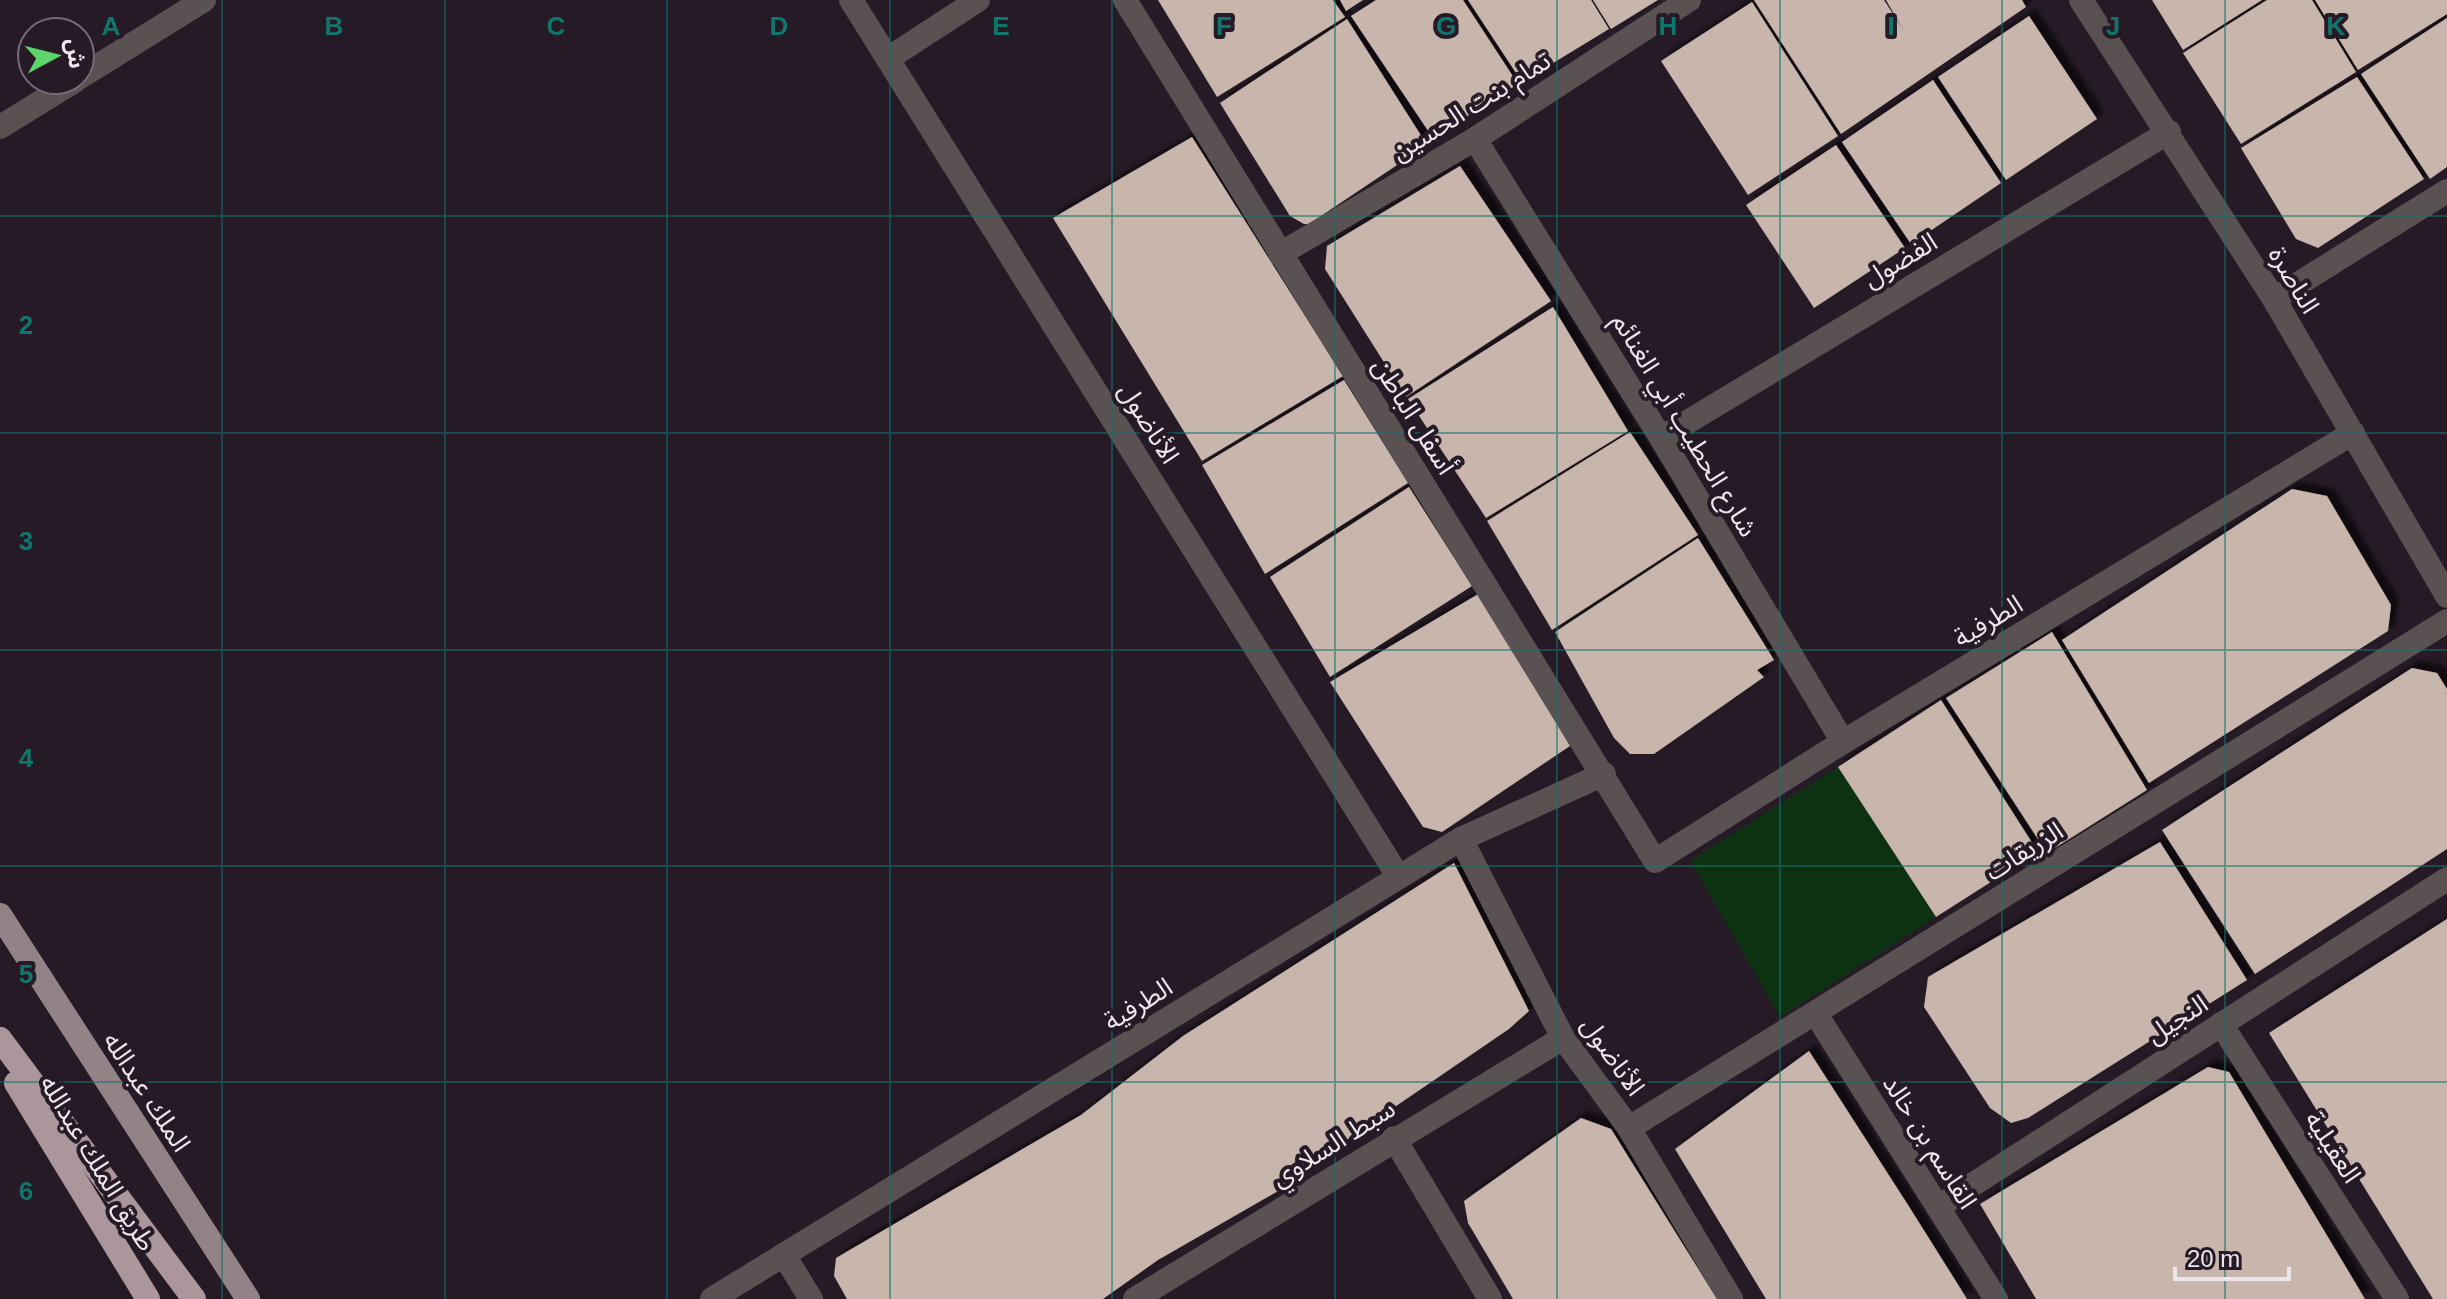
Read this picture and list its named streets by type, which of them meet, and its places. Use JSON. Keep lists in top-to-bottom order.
{
  "streets": {
    "highway": ["طريق الملك عبدالله"],
    "main road": ["الملك عبدالله"],
    "street": [
      "تمام بنت الحسين",
      "الفضول",
      "الناصرة",
      "أسفل الباطن",
      "الأناضول",
      "شارع الحطيب أبي الغنائم",
      "الطرفية",
      "الزريقات",
      "النجيل",
      "القاسم بن خالد",
      "سبط السلاوي",
      "العقيلية"
    ]
  },
  "crossings": [
    ["تمام بنت الحسين", "أسفل الباطن"],
    ["تمام بنت الحسين", "شارع الحطيب أبي الغنائم"],
    ["الفضول", "الناصرة"],
    ["الفضول", "شارع الحطيب أبي الغنائم"],
    ["الناصرة", "الطرفية"],
    ["أسفل الباطن", "الطرفية"],
    ["الأناضول", "الطرفية"],
    ["الأناضول", "الزريقات"],
    ["الأناضول", "سبط السلاوي"],
    ["شارع الحطيب أبي الغنائم", "الطرفية"],
    ["الزريقات", "القاسم بن خالد"],
    ["النجيل", "القاسم بن خالد"],
    ["النجيل", "العقيلية"]
  ],
  "scale_bar": "20 m",
  "north": "right",
  "grid": {
    "columns": [
      "A",
      "B",
      "C",
      "D",
      "E",
      "F",
      "G",
      "H",
      "I",
      "J",
      "K"
    ],
    "rows": [
      "2",
      "3",
      "4",
      "5",
      "6"
    ]
  }
}
